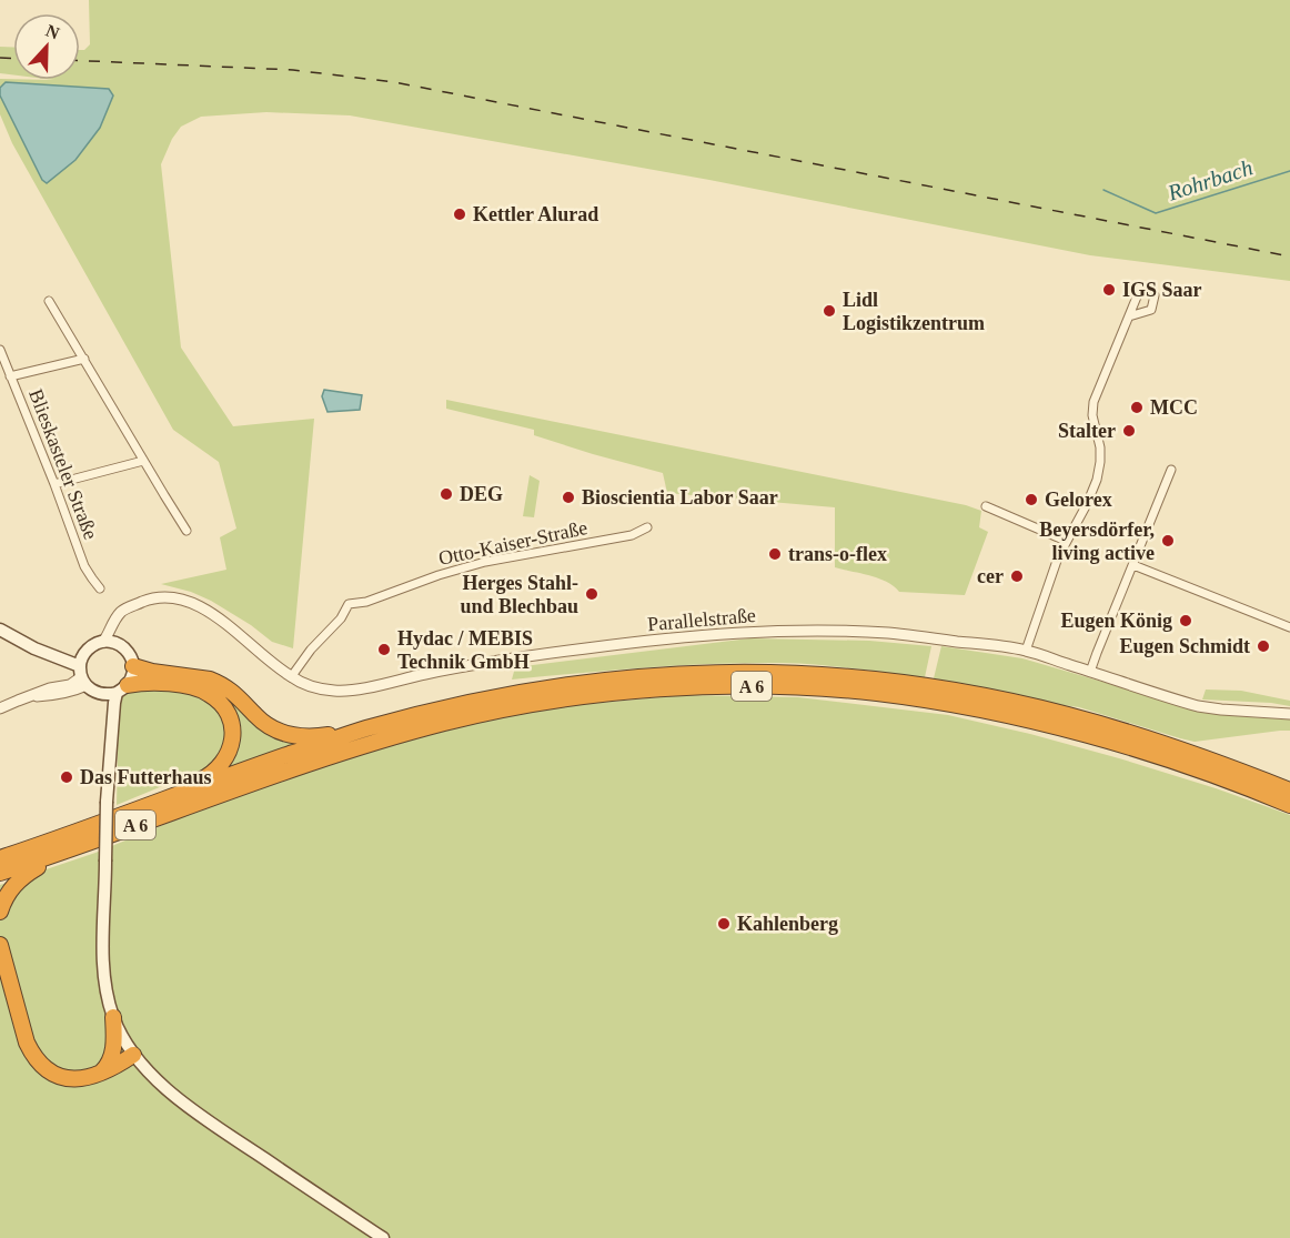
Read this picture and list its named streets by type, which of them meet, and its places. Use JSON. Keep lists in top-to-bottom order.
{
  "streets": {
    "highway": ["A 6"],
    "street": ["Blieskasteler Straße", "Otto-Kaiser-Straße", "Parallelstraße"]
  },
  "crossings": [
    ["Otto-Kaiser-Straße", "Parallelstraße"]
  ],
  "water": ["Rohrbach"],
  "places": [
    "Kettler Alurad",
    "IGS Saar",
    "Lidl Logistikzentrum",
    "MCC",
    "Stalter",
    "DEG",
    "Bioscientia Labor Saar",
    "Gelorex",
    "Beyersdörfer, living active",
    "trans-o-flex",
    "cer",
    "Herges Stahl- und Blechbau",
    "Eugen König",
    "Eugen Schmidt",
    "Hydac / MEBIS Technik GmbH",
    "Das Futterhaus",
    "Kahlenberg"
  ],
  "north": "top"
}
